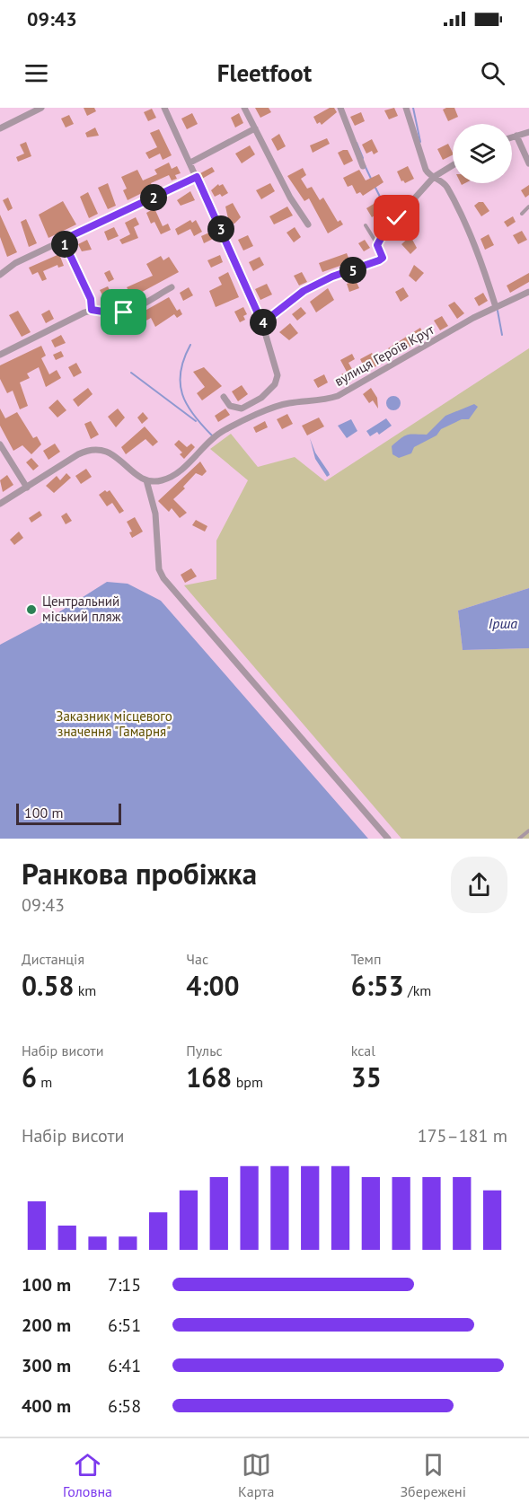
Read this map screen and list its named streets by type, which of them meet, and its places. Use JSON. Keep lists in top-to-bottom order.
{
  "streets": {
    "street": ["вулиця Героїв Крут"]
  },
  "water": ["Ірша"],
  "parks": ["Заказник місцевого значення \"Гамарня\""],
  "places": ["Центральний міський пляж"],
  "scale_bar": "100 m",
  "page": {
    "status": "09:43",
    "header": "Fleetfoot",
    "pins": [
      "2",
      "3",
      "1",
      "5",
      "4"
    ],
    "scale": "100 m",
    "heading": ["Ранкова пробіжка", "09:43"],
    "stats": [
      ["Дистанція", "0.58 km"],
      ["Час", "4:00"],
      ["Темп", "6:53 /km"],
      ["Набір висоти", "6 m"],
      ["Пульс", "168 bpm"],
      ["kcal", "35"]
    ],
    "chart": ["Набір висоти", "175–181 m"],
    "list": [
      {
        "name": "100 m",
        "note": "7:15"
      },
      {
        "name": "200 m",
        "note": "6:51"
      },
      {
        "name": "300 m",
        "note": "6:41"
      },
      {
        "name": "400 m",
        "note": "6:58"
      }
    ],
    "tabs": ["Головна", "Карта", "Збережені"]
  }
}
